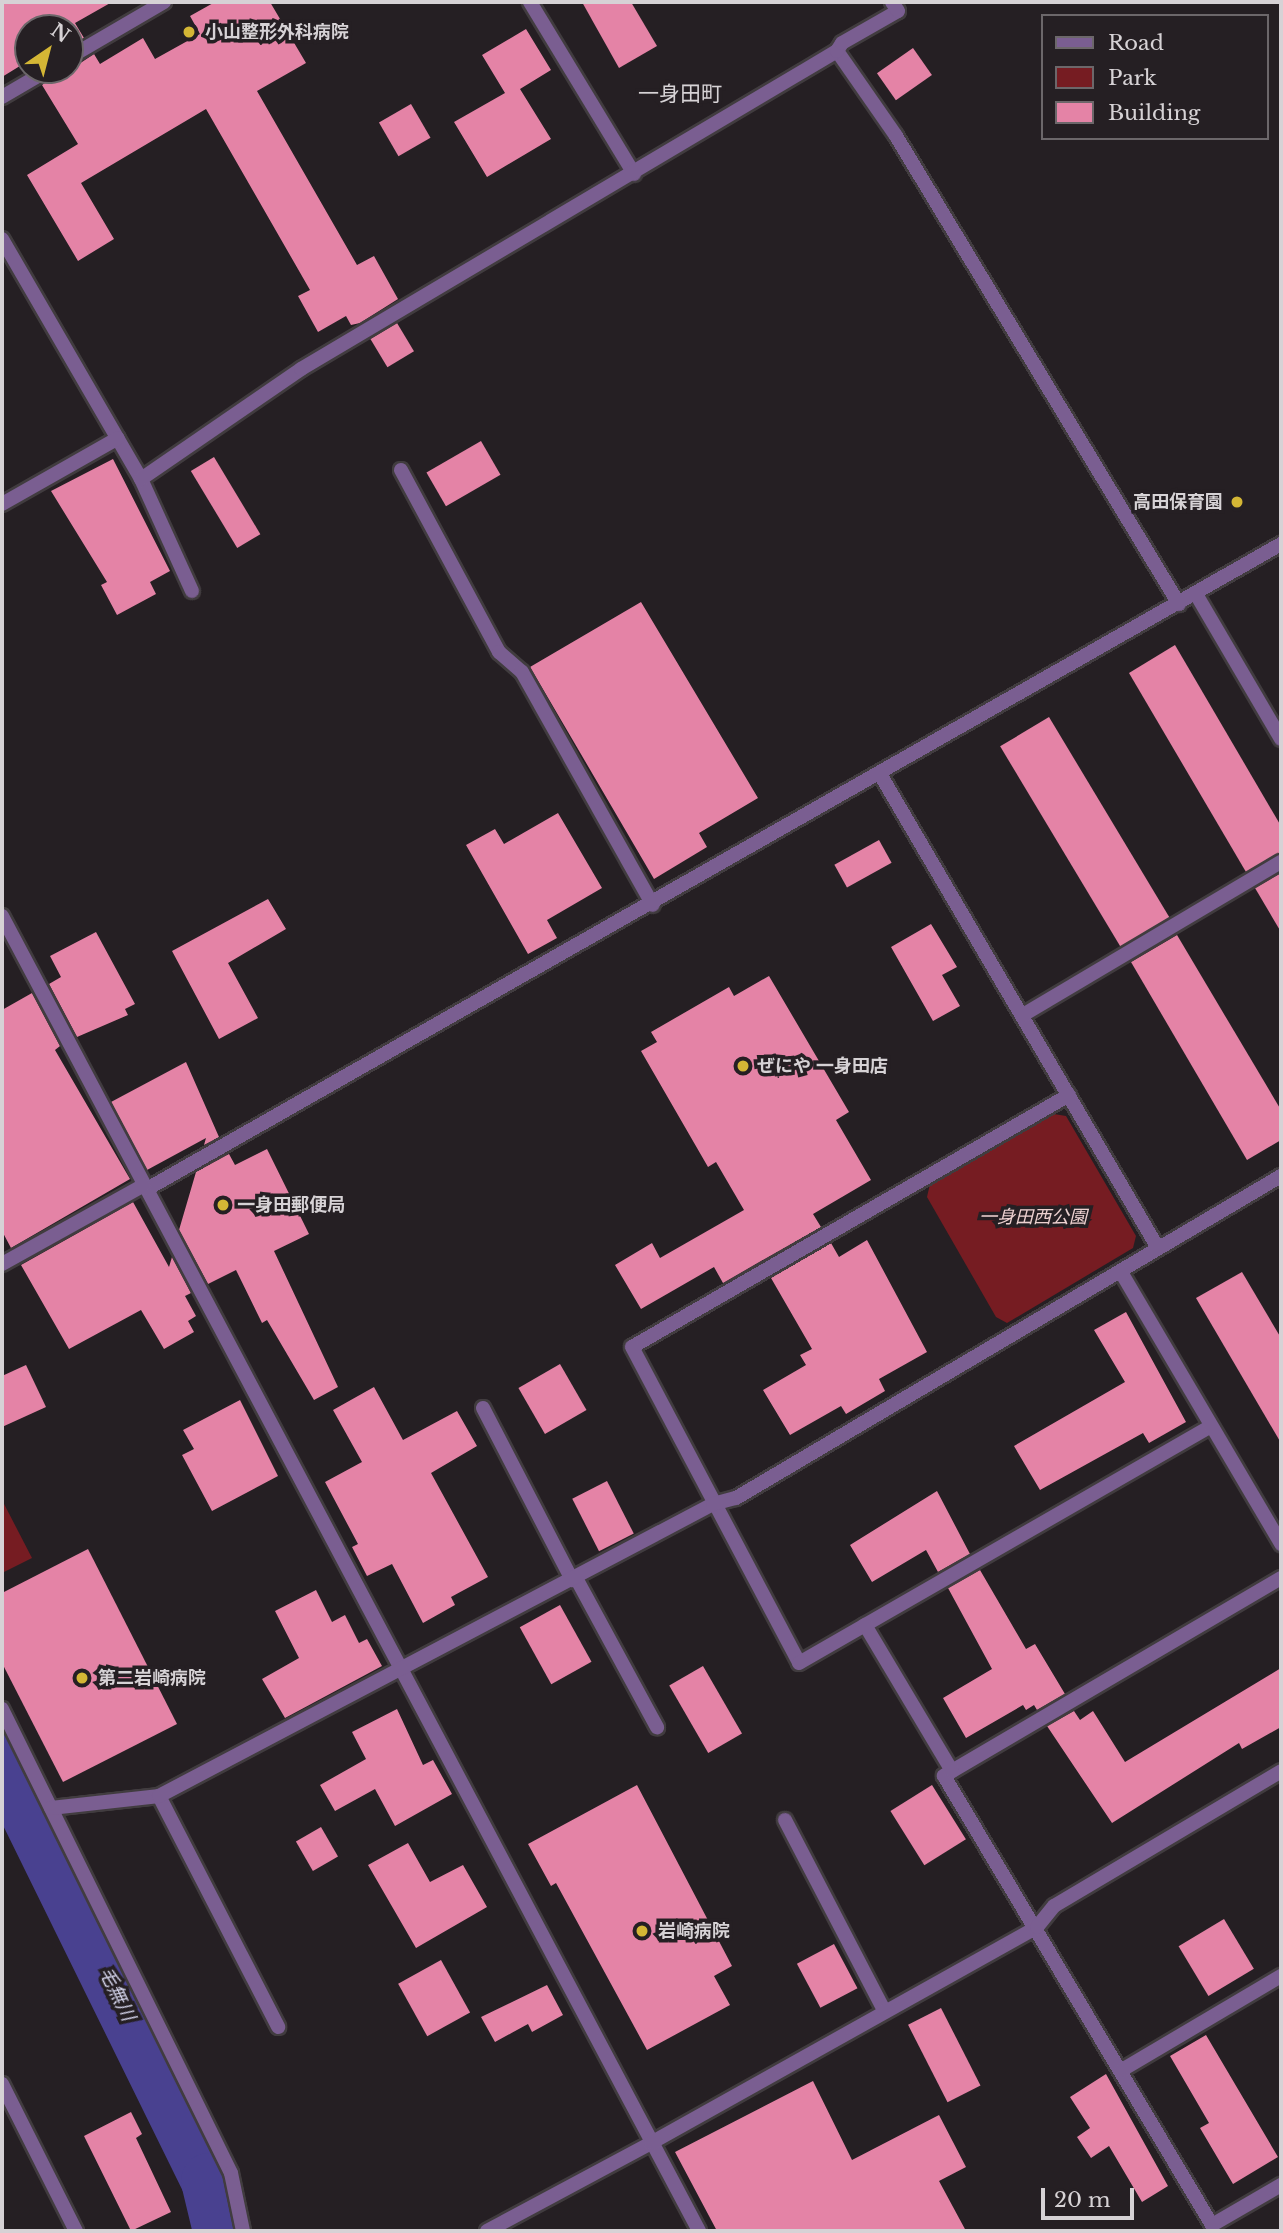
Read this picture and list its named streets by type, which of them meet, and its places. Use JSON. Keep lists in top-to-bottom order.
{
  "districts": ["一身田町"],
  "water": ["毛無川"],
  "parks": ["一身田西公園"],
  "places": [
    "小山整形外科病院",
    "高田保育園",
    "ぜにや 一身田店",
    "一身田郵便局",
    "第二岩崎病院",
    "岩崎病院"
  ],
  "legend": ["Road", "Park", "Building"],
  "scale_bar": "20 m",
  "north": "top right"
}
